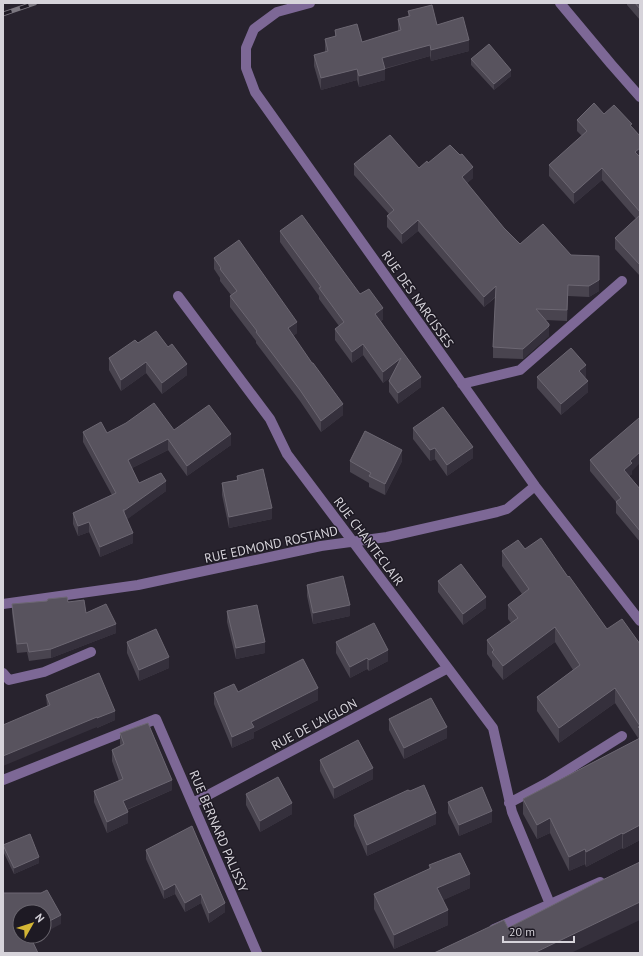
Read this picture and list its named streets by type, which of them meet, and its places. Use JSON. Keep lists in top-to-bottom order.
{
  "streets": {
    "street": [
      "RUE DES NARCISSES",
      "RUE CHANTECLAIR",
      "RUE EDMOND ROSTAND",
      "RUE DE L'AIGLON",
      "RUE BERNARD PALISSY"
    ]
  },
  "crossings": [
    ["RUE DES NARCISSES", "RUE EDMOND ROSTAND"],
    ["RUE CHANTECLAIR", "RUE EDMOND ROSTAND"],
    ["RUE CHANTECLAIR", "RUE DE L'AIGLON"],
    ["RUE DE L'AIGLON", "RUE BERNARD PALISSY"]
  ],
  "scale_bar": "20 m",
  "north": "top right"
}
